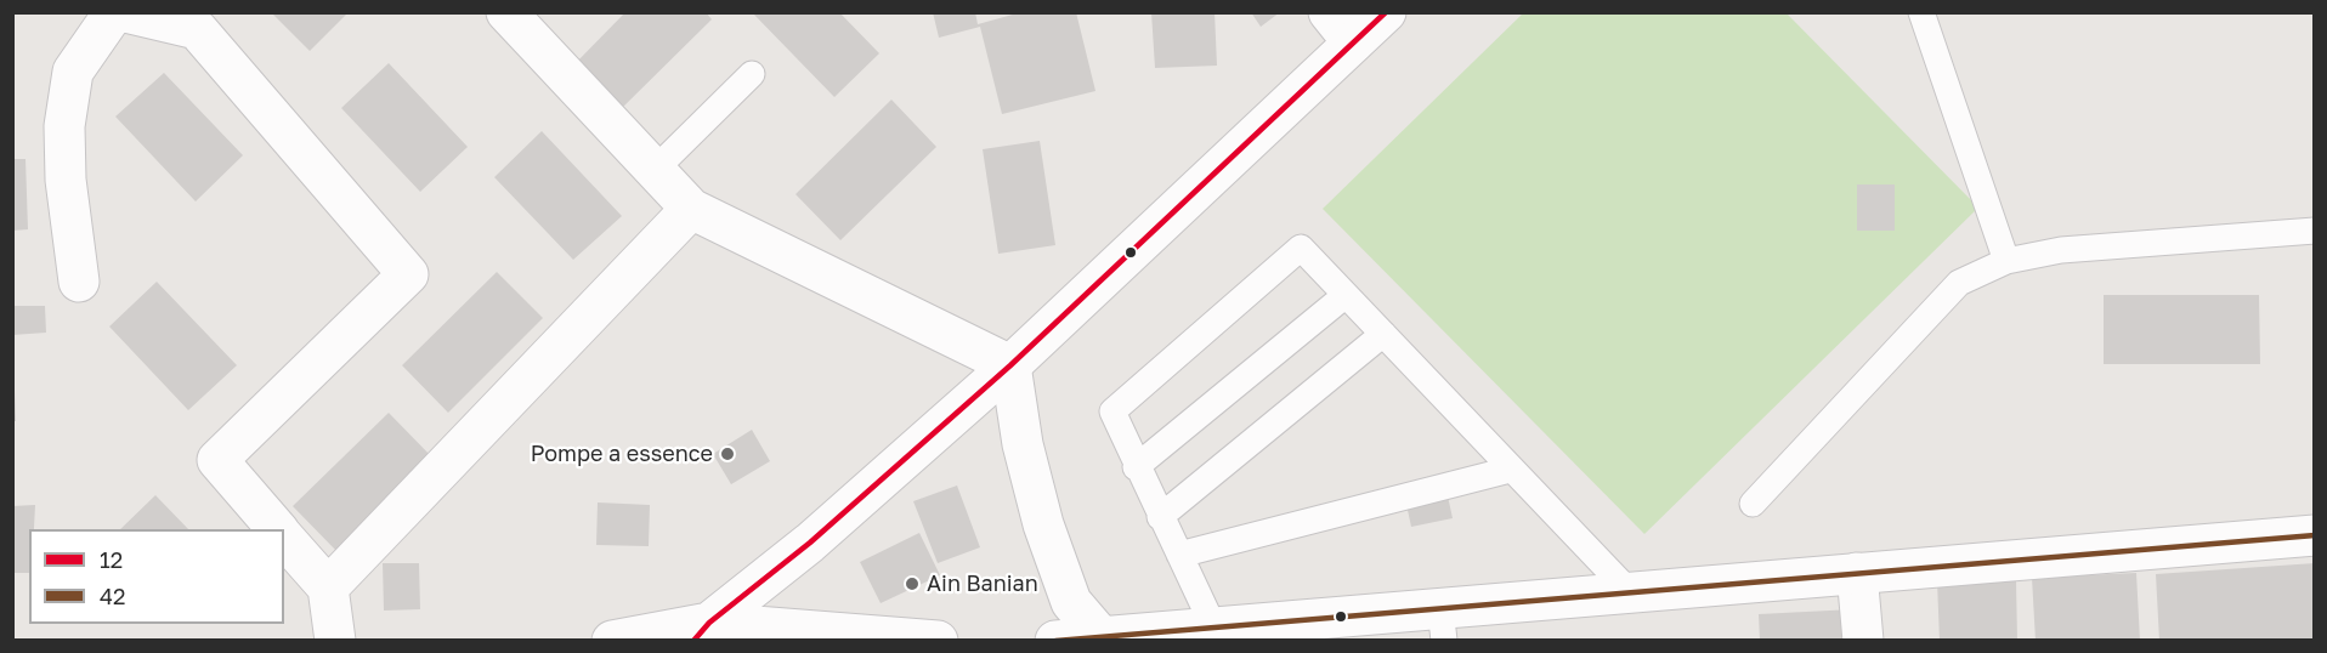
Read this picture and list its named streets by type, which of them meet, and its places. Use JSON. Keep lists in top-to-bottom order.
{
  "places": ["Pompe a essence", "Ain Banian"],
  "lines": ["transit line 12", "transit line 42"],
  "legend": ["12", "42"]
}
